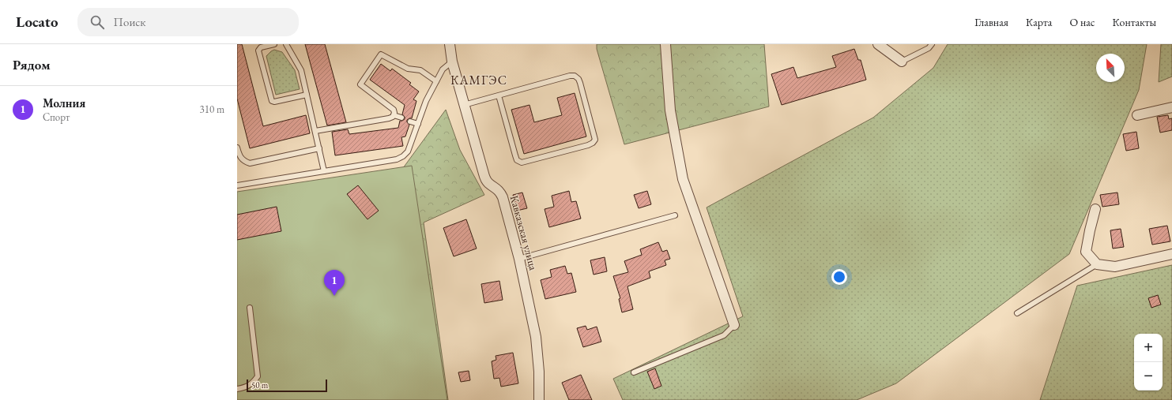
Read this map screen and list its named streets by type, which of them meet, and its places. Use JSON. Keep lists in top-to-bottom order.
{
  "streets": {
    "street": ["Кавказская улица"]
  },
  "districts": ["КАМГЭС"],
  "scale_bar": "50 m",
  "north": "top left",
  "page": {
    "header": "Locato",
    "search": "Поиск",
    "nav": [
      "Главная",
      "Карта",
      "О нас",
      "Контакты"
    ],
    "heading": "Рядом",
    "list": [
      {
        "mark": "1",
        "name": "Молния",
        "note": "Спорт",
        "value": "310 m"
      }
    ],
    "pins": "1",
    "map_buttons": ["+", "−"],
    "scale": "50 m"
  }
}
